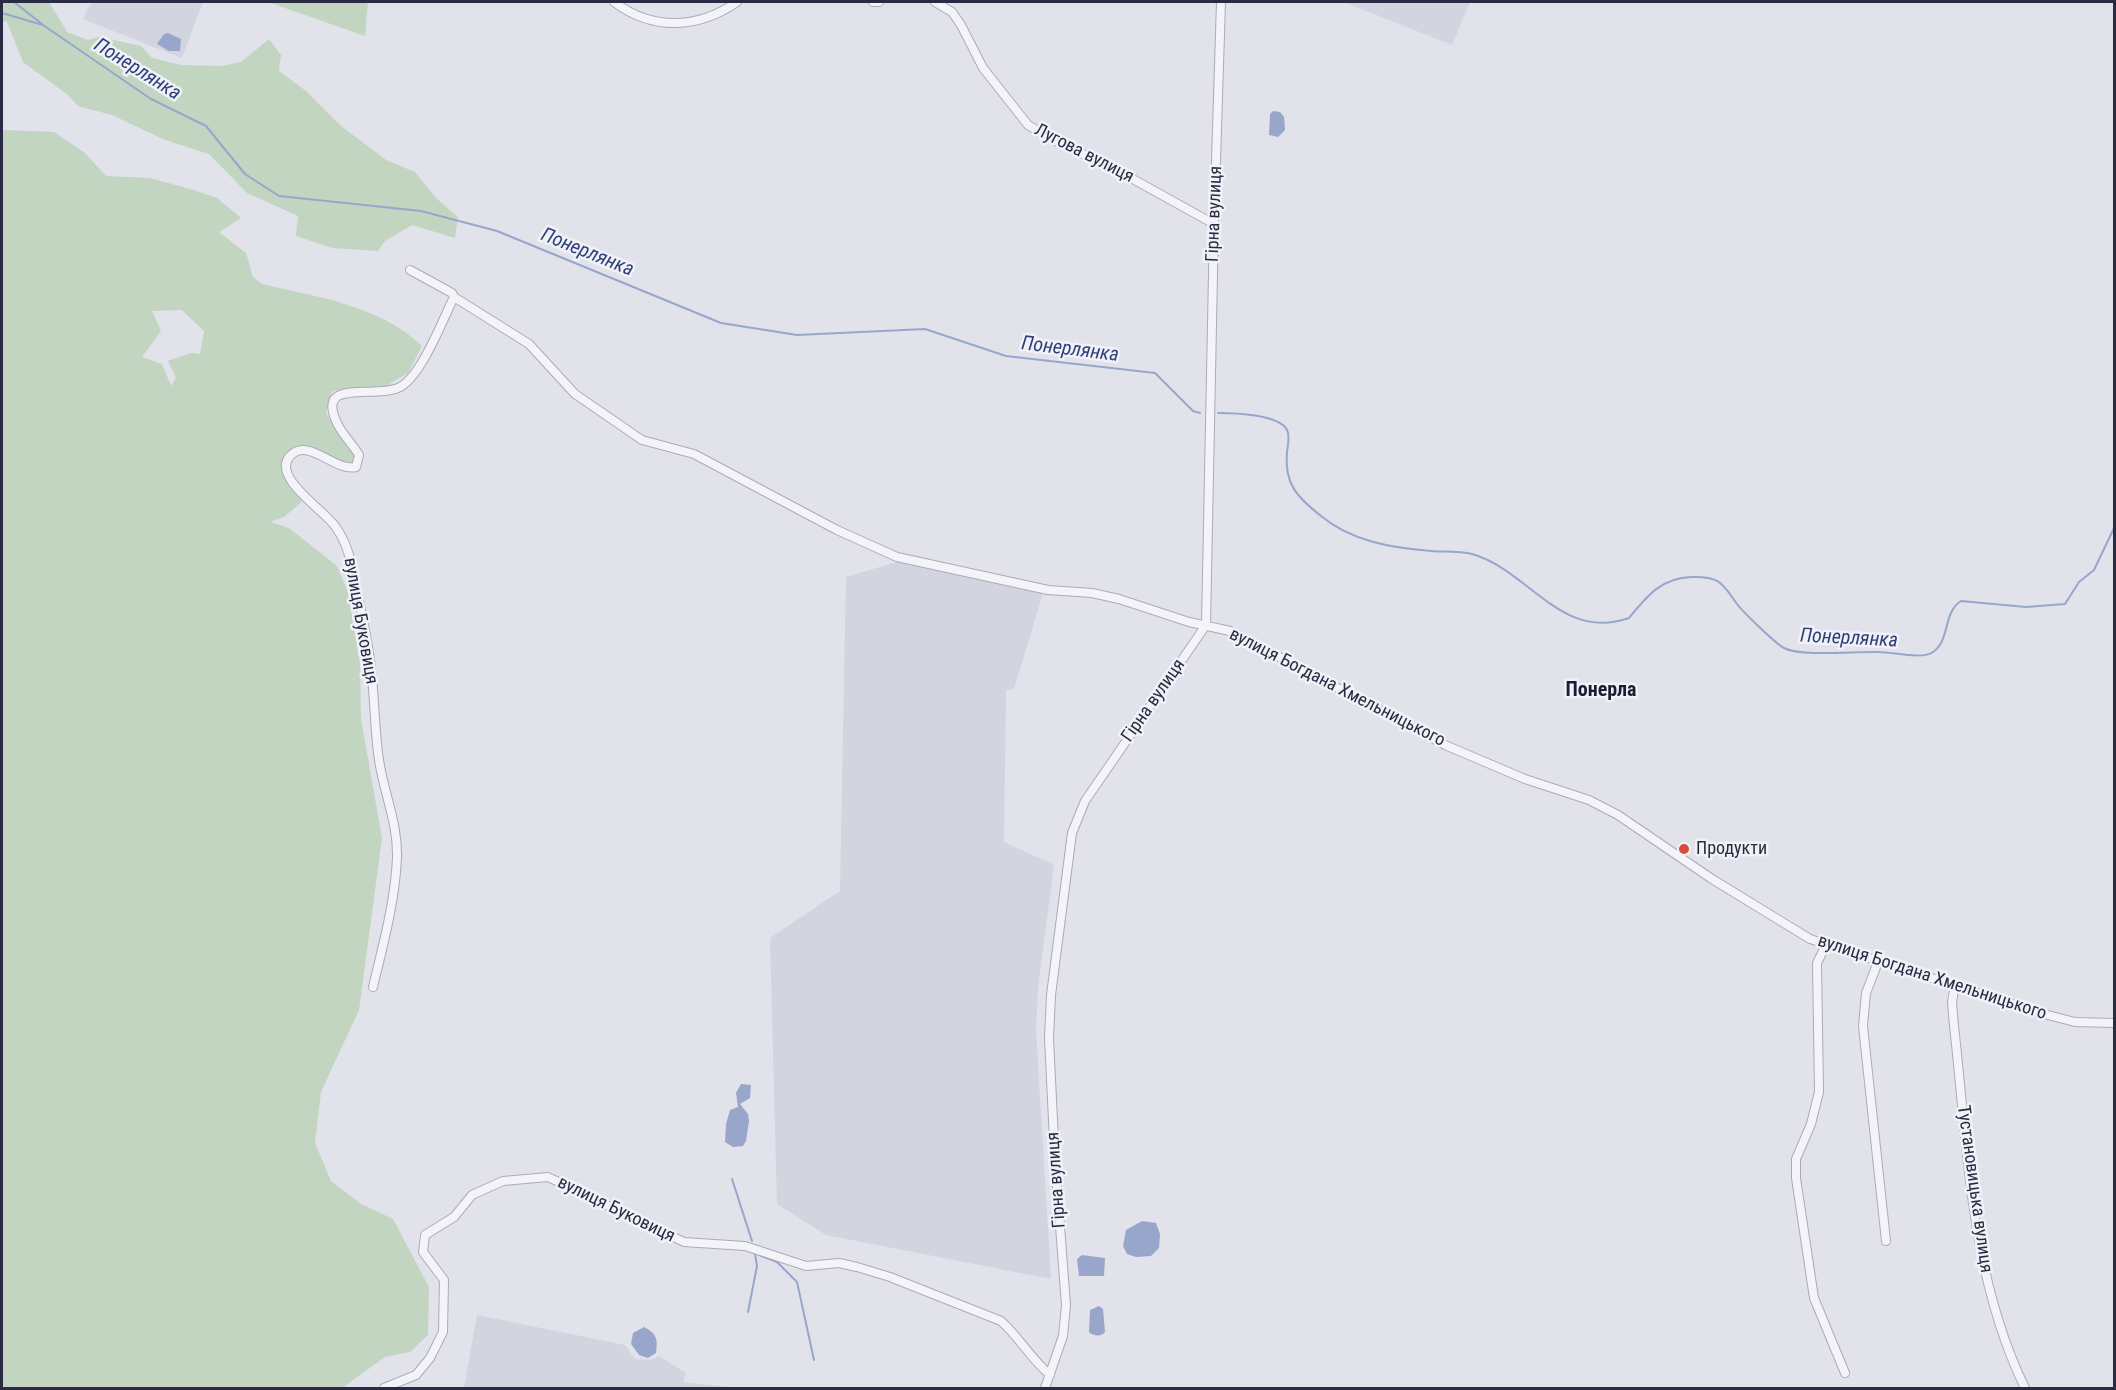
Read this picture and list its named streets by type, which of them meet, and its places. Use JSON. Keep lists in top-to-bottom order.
{
  "streets": {
    "street": [
      "Лугова вулиця",
      "Гірна вулиця",
      "вулиця Буковиця",
      "вулиця Богдана Хмельницького",
      "Тустановицька вулиця"
    ]
  },
  "crossings": [
    ["Лугова вулиця", "Гірна вулиця"],
    ["Гірна вулиця", "вулиця Буковиця"],
    ["Гірна вулиця", "вулиця Богдана Хмельницького"],
    ["вулиця Буковиця", "вулиця Богдана Хмельницького"],
    ["вулиця Богдана Хмельницького", "Тустановицька вулиця"]
  ],
  "districts": ["Понерла"],
  "water": ["Понерлянка"],
  "places": ["Продукти"]
}
